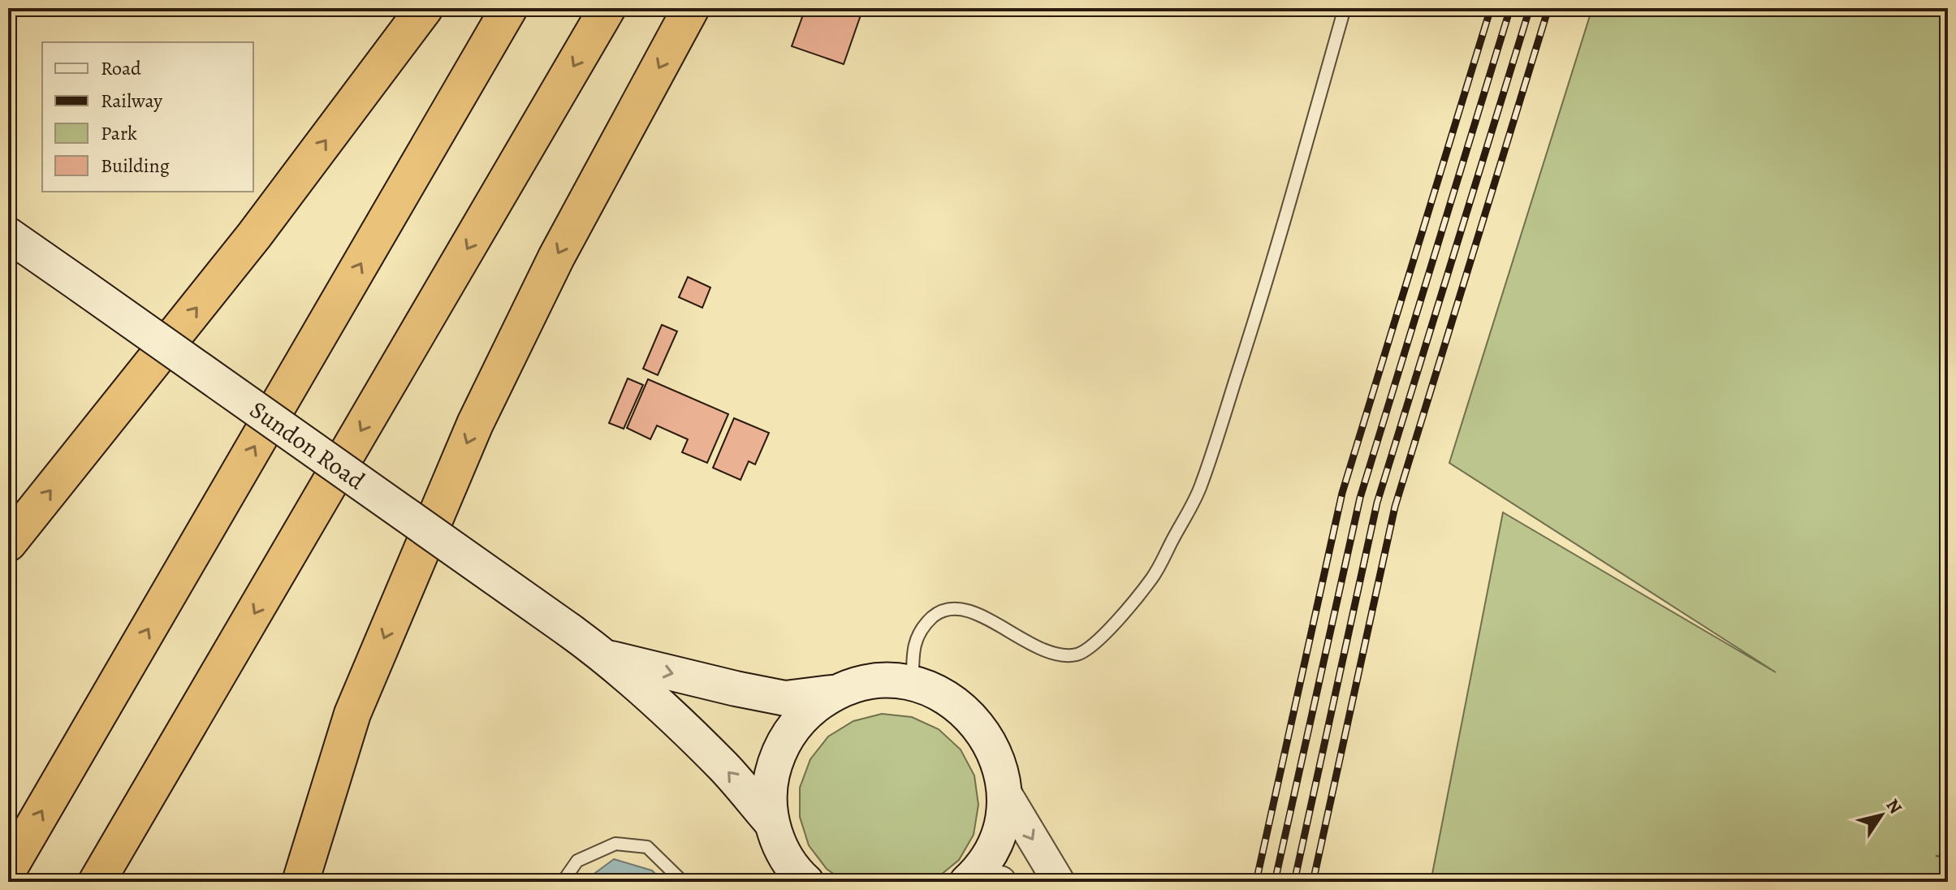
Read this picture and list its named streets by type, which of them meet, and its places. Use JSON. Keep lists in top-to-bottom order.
{
  "streets": {
    "main road": ["Sundon Road"]
  },
  "legend": [
    "Road",
    "Railway",
    "Park",
    "Building"
  ],
  "north": "top right"
}
